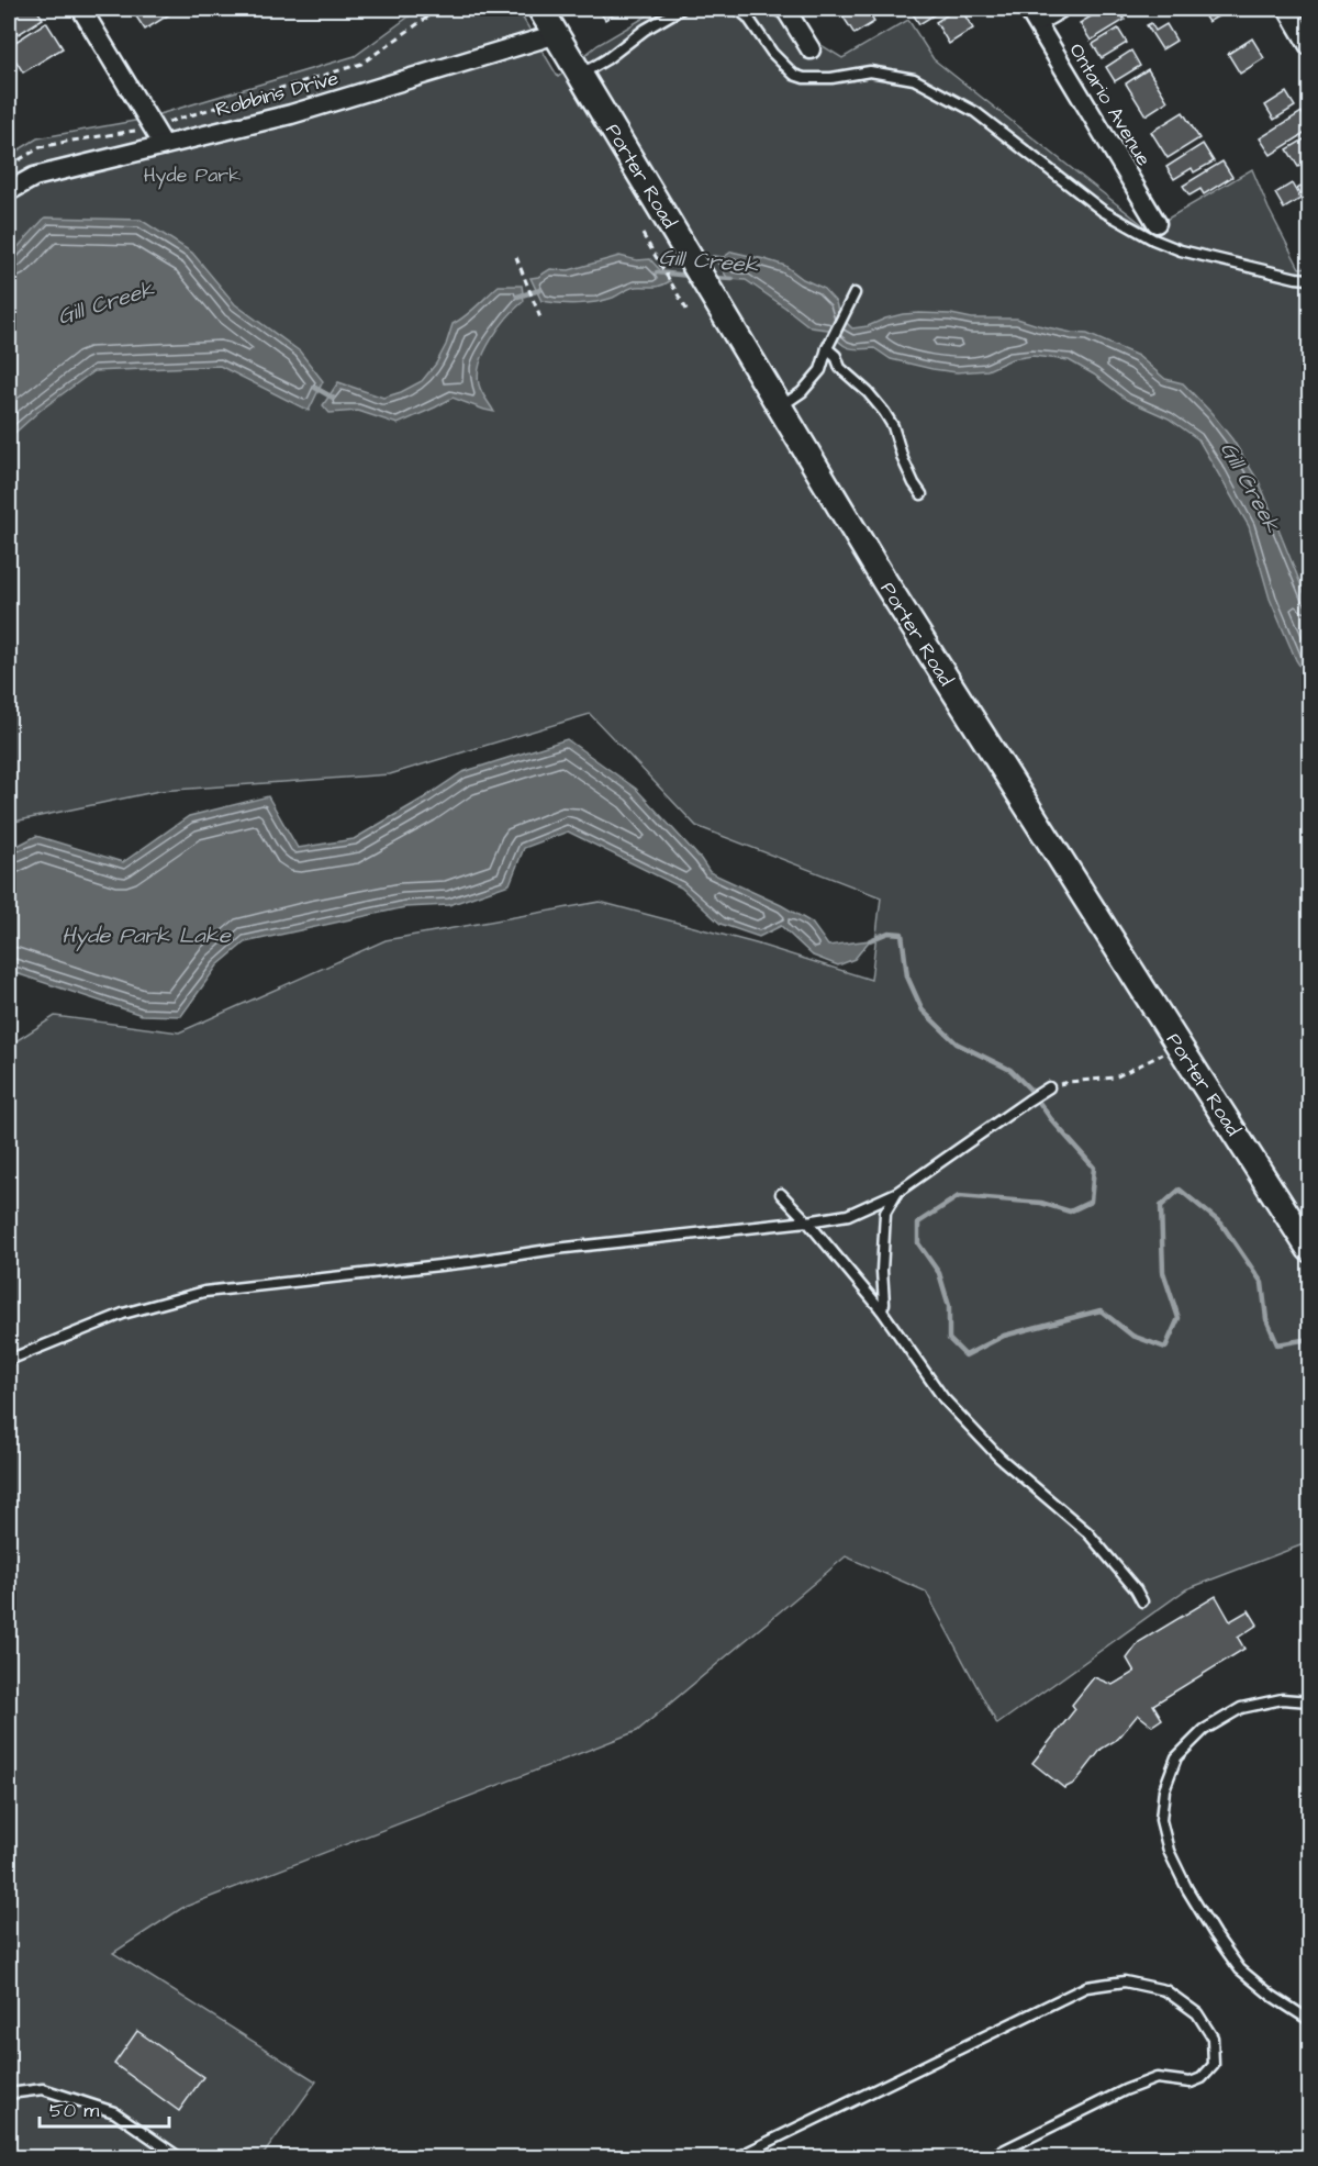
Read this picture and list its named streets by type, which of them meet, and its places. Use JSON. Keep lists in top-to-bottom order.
{
  "streets": {
    "main road": ["Porter Road"],
    "street": ["Robbins Drive", "Ontario Avenue"]
  },
  "crossings": [
    ["Robbins Drive", "Porter Road"]
  ],
  "water": ["Gill Creek", "Hyde Park Lake"],
  "parks": ["Hyde Park"],
  "scale_bar": "50 m"
}
